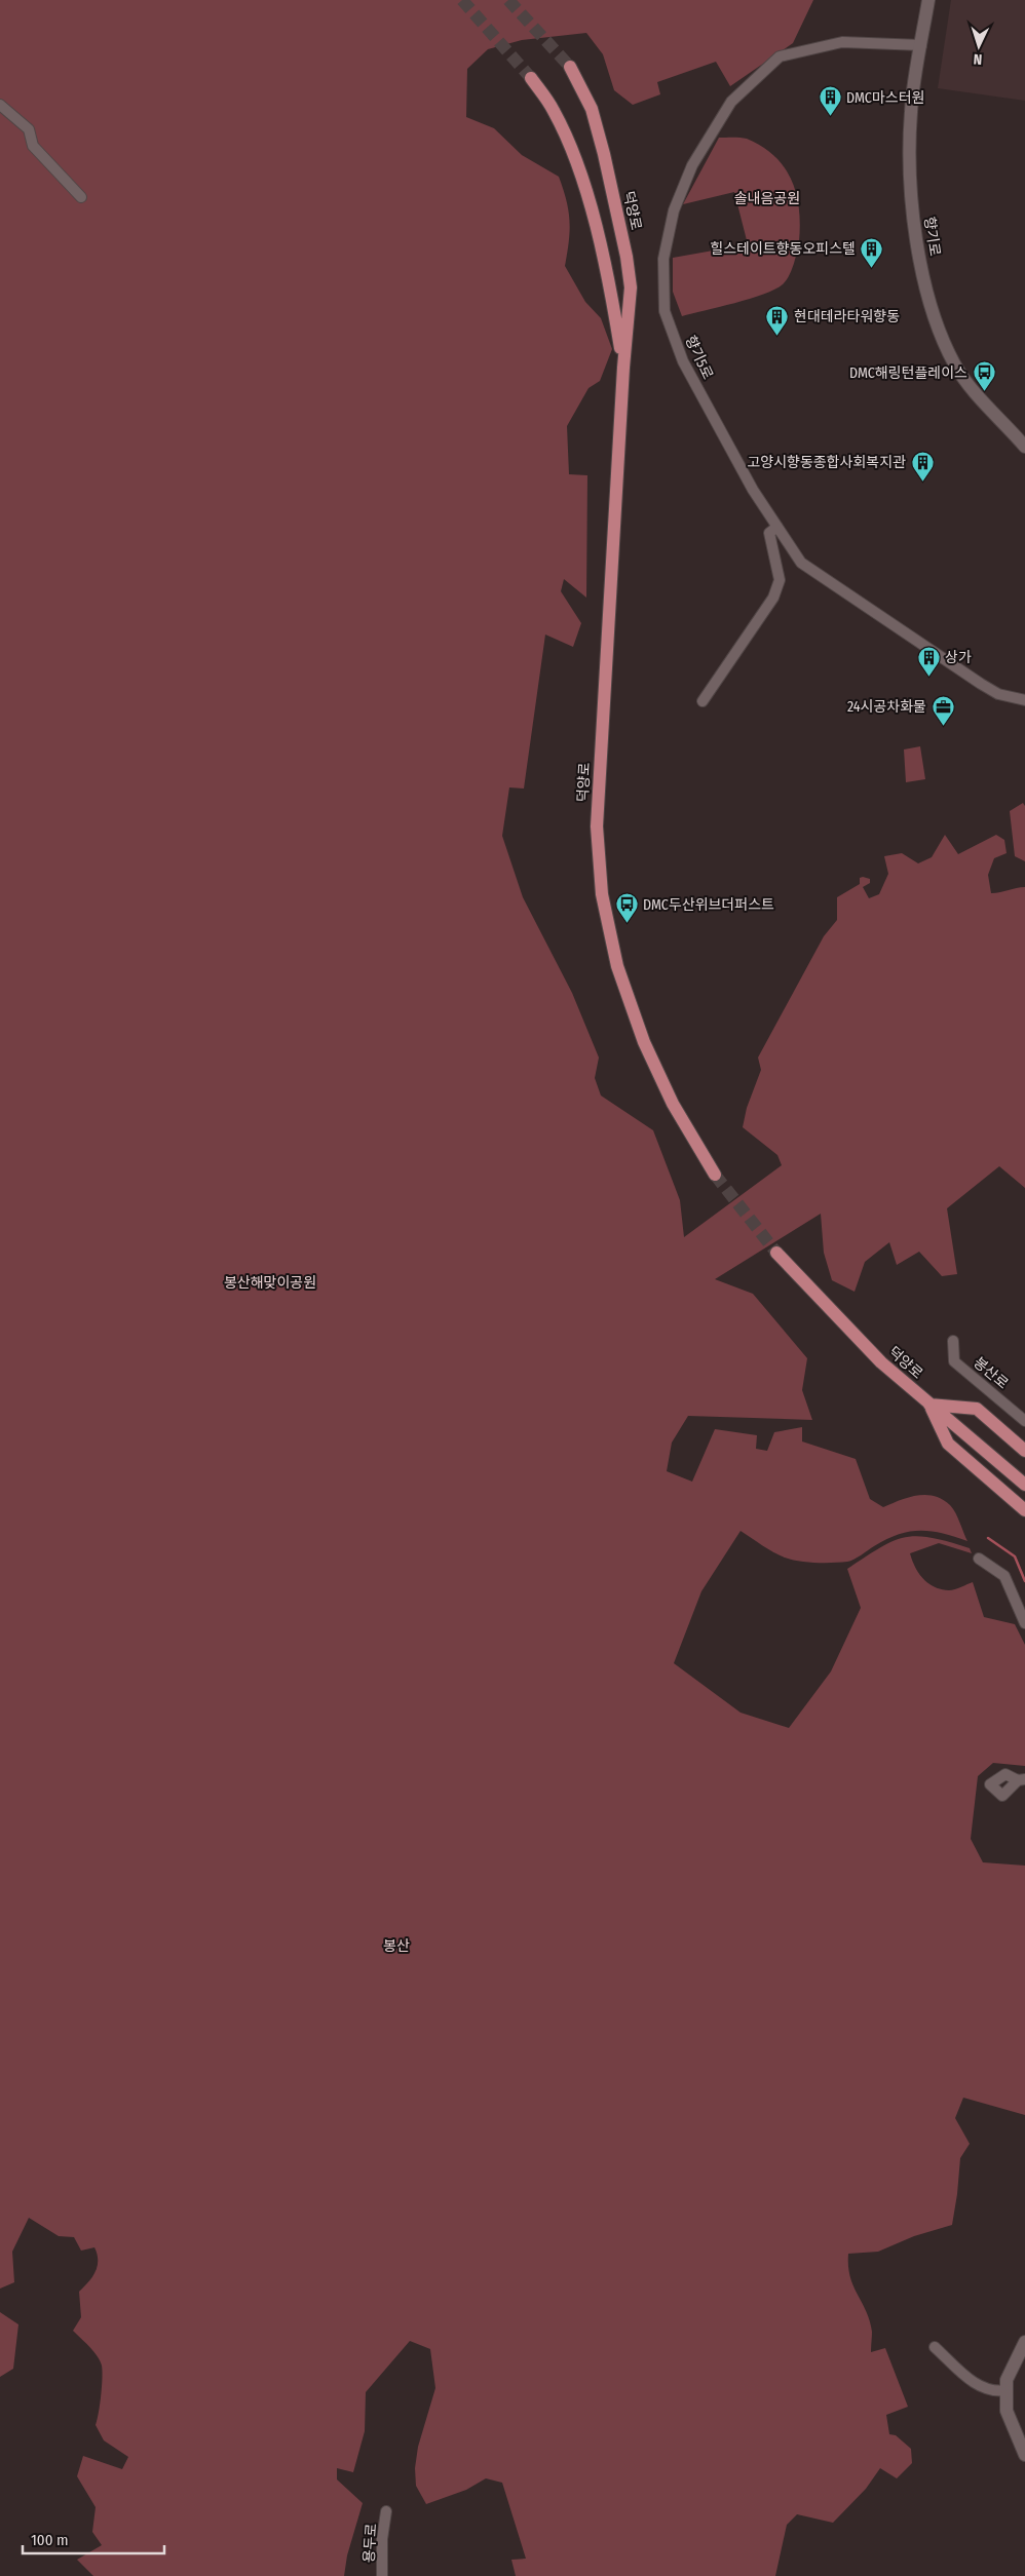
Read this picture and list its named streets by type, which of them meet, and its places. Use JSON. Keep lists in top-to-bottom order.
{
  "streets": {
    "main road": ["덕양로", "향기로"],
    "street": ["향기5로", "봉산로", "용두로"]
  },
  "crossings": [
    ["향기로", "향기5로"]
  ],
  "parks": ["솔내음공원", "봉산해맞이공원", "봉산"],
  "places": {
    "building": [
      "DMC마스터원",
      "힐스테이트향동오피스텔",
      "현대테라타워향동",
      "고양시향동종합사회복지관",
      "상가"
    ],
    "bus stop": ["DMC해링턴플레이스", "DMC두산위브더퍼스트"],
    "office": ["24시공차화물"]
  },
  "scale_bar": "100 m",
  "north": "bottom"
}
